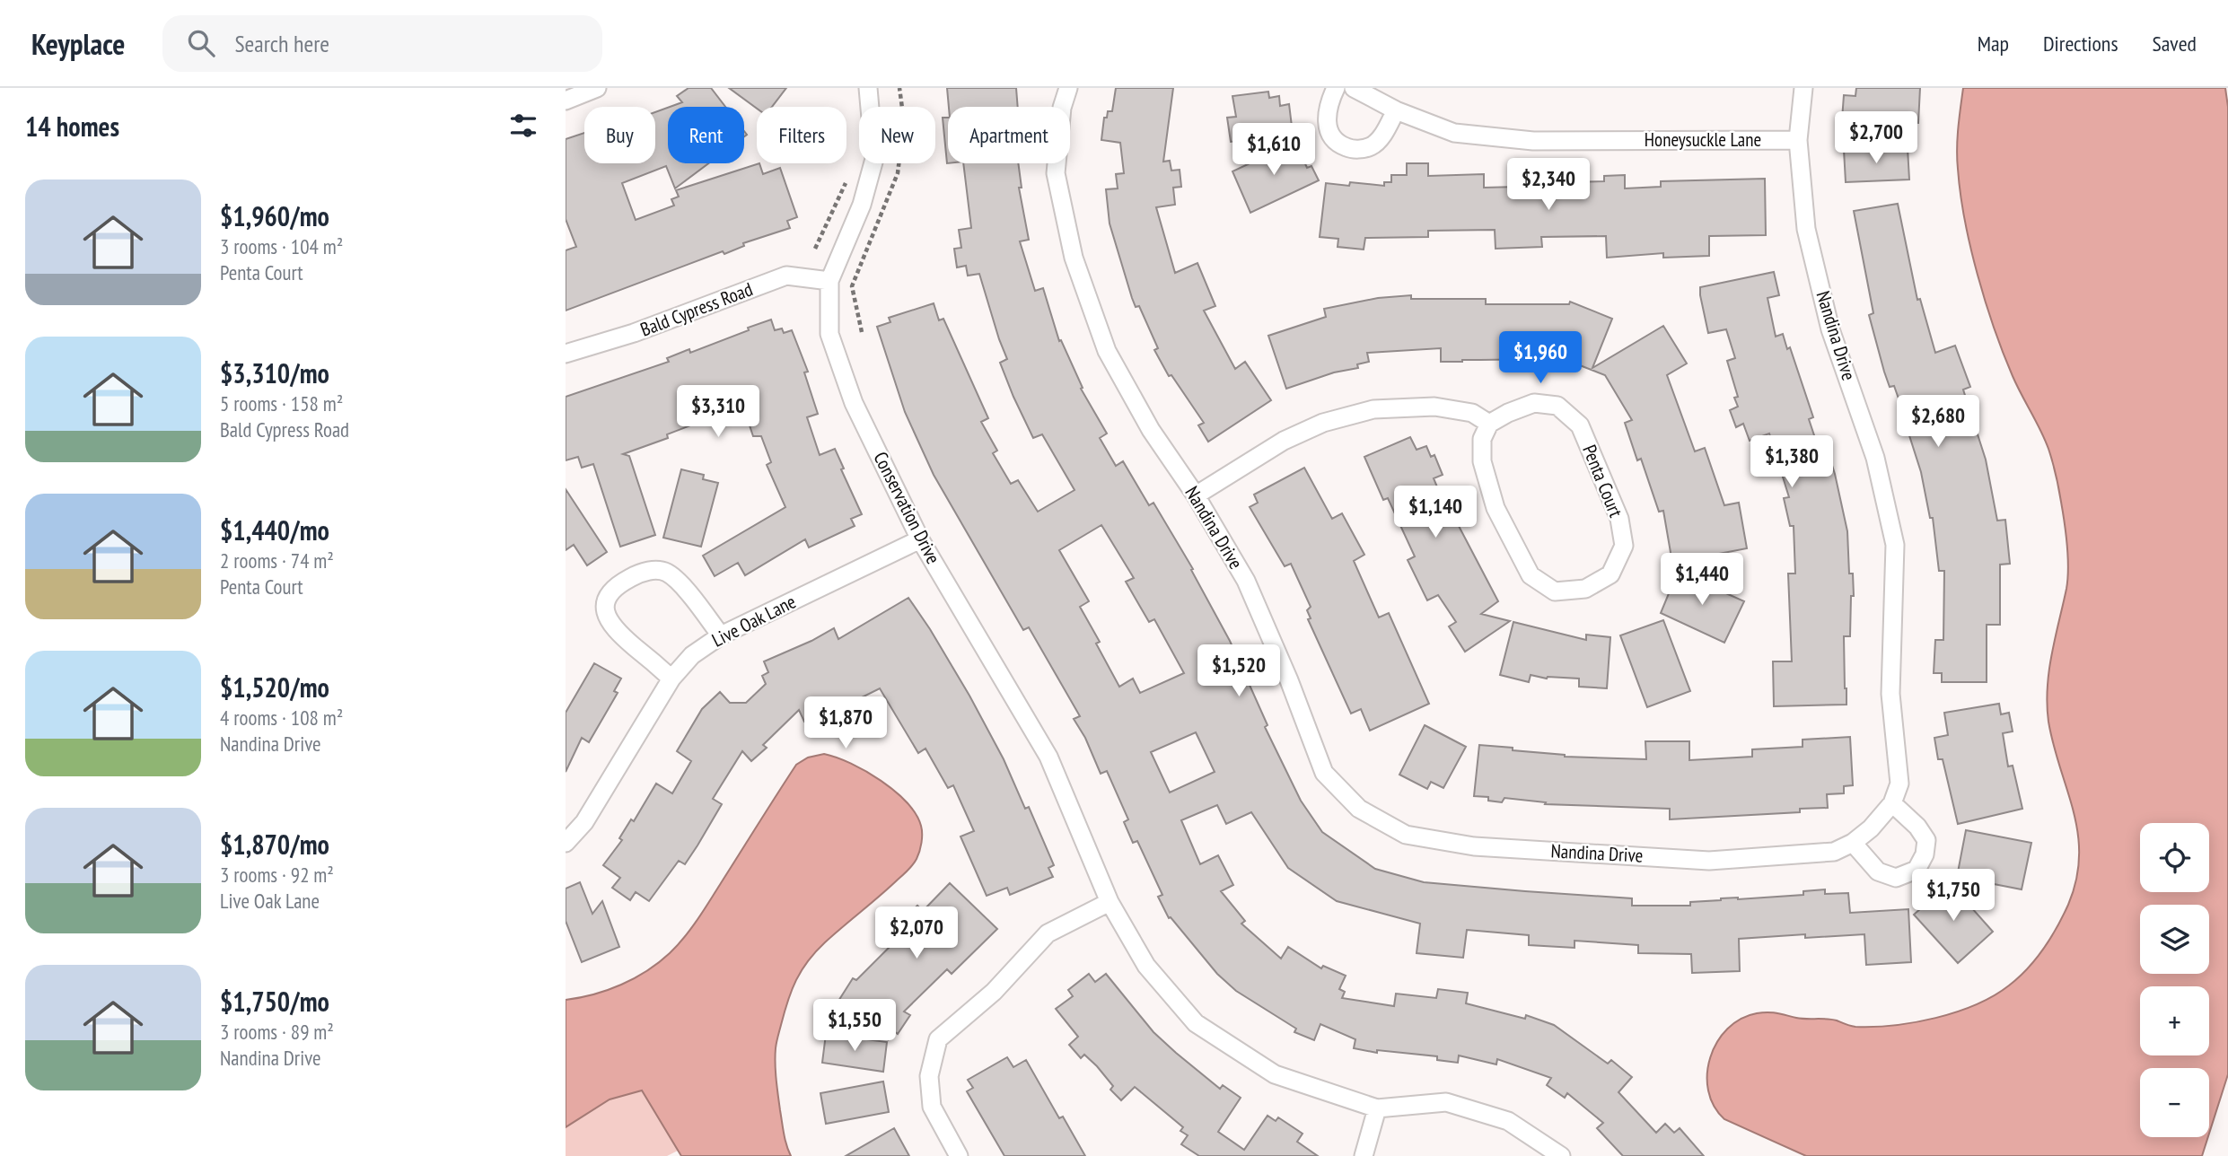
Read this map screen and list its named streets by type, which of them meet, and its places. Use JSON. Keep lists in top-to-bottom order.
{
  "streets": {
    "street": [
      "Honeysuckle Lane",
      "Bald Cypress Road",
      "Nandina Drive",
      "Penta Court",
      "Conservation Drive",
      "Live Oak Lane"
    ]
  },
  "crossings": [
    ["Honeysuckle Lane", "Nandina Drive"],
    ["Bald Cypress Road", "Conservation Drive"],
    ["Conservation Drive", "Live Oak Lane"]
  ],
  "page": {
    "header": "Keyplace",
    "search": "Search here",
    "nav": ["Map", "Directions", "Saved"],
    "heading": "14 homes",
    "chip": [
      "Buy",
      "Rent",
      "Filters",
      "New",
      "Apartment"
    ],
    "price": [
      "$2,700",
      "$1,610",
      "$2,340",
      "$1,960",
      "$3,310",
      "$2,680",
      "$1,380",
      "$1,140",
      "$1,440",
      "$1,520",
      "$1,870",
      "$1,750",
      "$2,070",
      "$1,550"
    ],
    "list": [
      {
        "name": "$1,960/mo",
        "note": "3 rooms · 104 m² · Penta Court"
      },
      {
        "name": "$3,310/mo",
        "note": "5 rooms · 158 m² · Bald Cypress Road"
      },
      {
        "name": "$1,440/mo",
        "note": "2 rooms · 74 m² · Penta Court"
      },
      {
        "name": "$1,520/mo",
        "note": "4 rooms · 108 m² · Nandina Drive"
      },
      {
        "name": "$1,870/mo",
        "note": "3 rooms · 92 m² · Live Oak Lane"
      },
      {
        "name": "$1,750/mo",
        "note": "3 rooms · 89 m² · Nandina Drive"
      }
    ],
    "map_buttons": ["+", "−"]
  }
}
